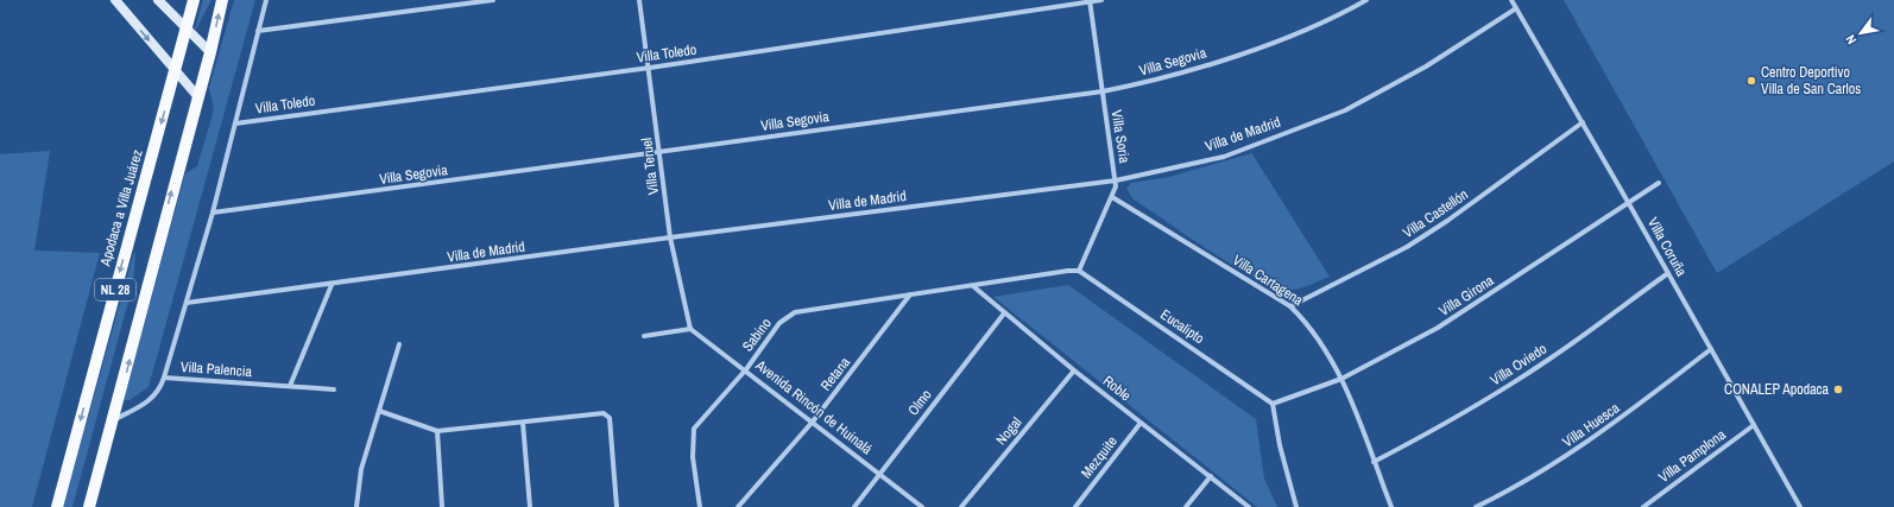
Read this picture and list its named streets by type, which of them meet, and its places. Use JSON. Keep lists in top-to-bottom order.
{
  "streets": {
    "main road": ["Apodaca a Villa Juárez", "NL 28"],
    "street": [
      "Villa Toledo",
      "Villa Segovia",
      "Villa de Madrid",
      "Villa Soria",
      "Villa Teruel",
      "Villa Castellón",
      "Villa Coruña",
      "Villa Cartagena",
      "Villa Girona",
      "Eucalipto",
      "Sabino",
      "Villa Oviedo",
      "Villa Palencia",
      "Retana",
      "Roble",
      "Olmo",
      "Avenida Rincón de Huinalá",
      "Villa Huesca",
      "Nogal",
      "Villa Pamplona",
      "Mezquite"
    ]
  },
  "crossings": [
    ["Villa Toledo", "Villa Soria"],
    ["Villa Toledo", "Villa Teruel"],
    ["Villa Segovia", "Villa Soria"],
    ["Villa Segovia", "Villa Teruel"],
    ["Villa de Madrid", "Villa Soria"],
    ["Villa de Madrid", "Villa Teruel"],
    ["Villa de Madrid", "Villa Coruña"],
    ["Villa Soria", "Villa Cartagena"],
    ["Villa Soria", "Eucalipto"],
    ["Villa Teruel", "Avenida Rincón de Huinalá"],
    ["Villa Castellón", "Villa Coruña"],
    ["Villa Castellón", "Villa Cartagena"],
    ["Villa Coruña", "Villa Girona"],
    ["Villa Coruña", "Villa Oviedo"],
    ["Villa Coruña", "Villa Huesca"],
    ["Villa Coruña", "Villa Pamplona"],
    ["Villa Cartagena", "Villa Girona"],
    ["Villa Cartagena", "Villa Oviedo"],
    ["NL 28", "Villa Palencia"],
    ["Villa Girona", "Eucalipto"],
    ["Sabino", "Retana"],
    ["Sabino", "Roble"],
    ["Sabino", "Avenida Rincón de Huinalá"],
    ["Retana", "Avenida Rincón de Huinalá"],
    ["Roble", "Olmo"],
    ["Roble", "Nogal"],
    ["Roble", "Mezquite"],
    ["Olmo", "Avenida Rincón de Huinalá"]
  ],
  "places": ["Centro Deportivo Villa de San Carlos", "CONALEP Apodaca"],
  "north": "bottom left"
}
